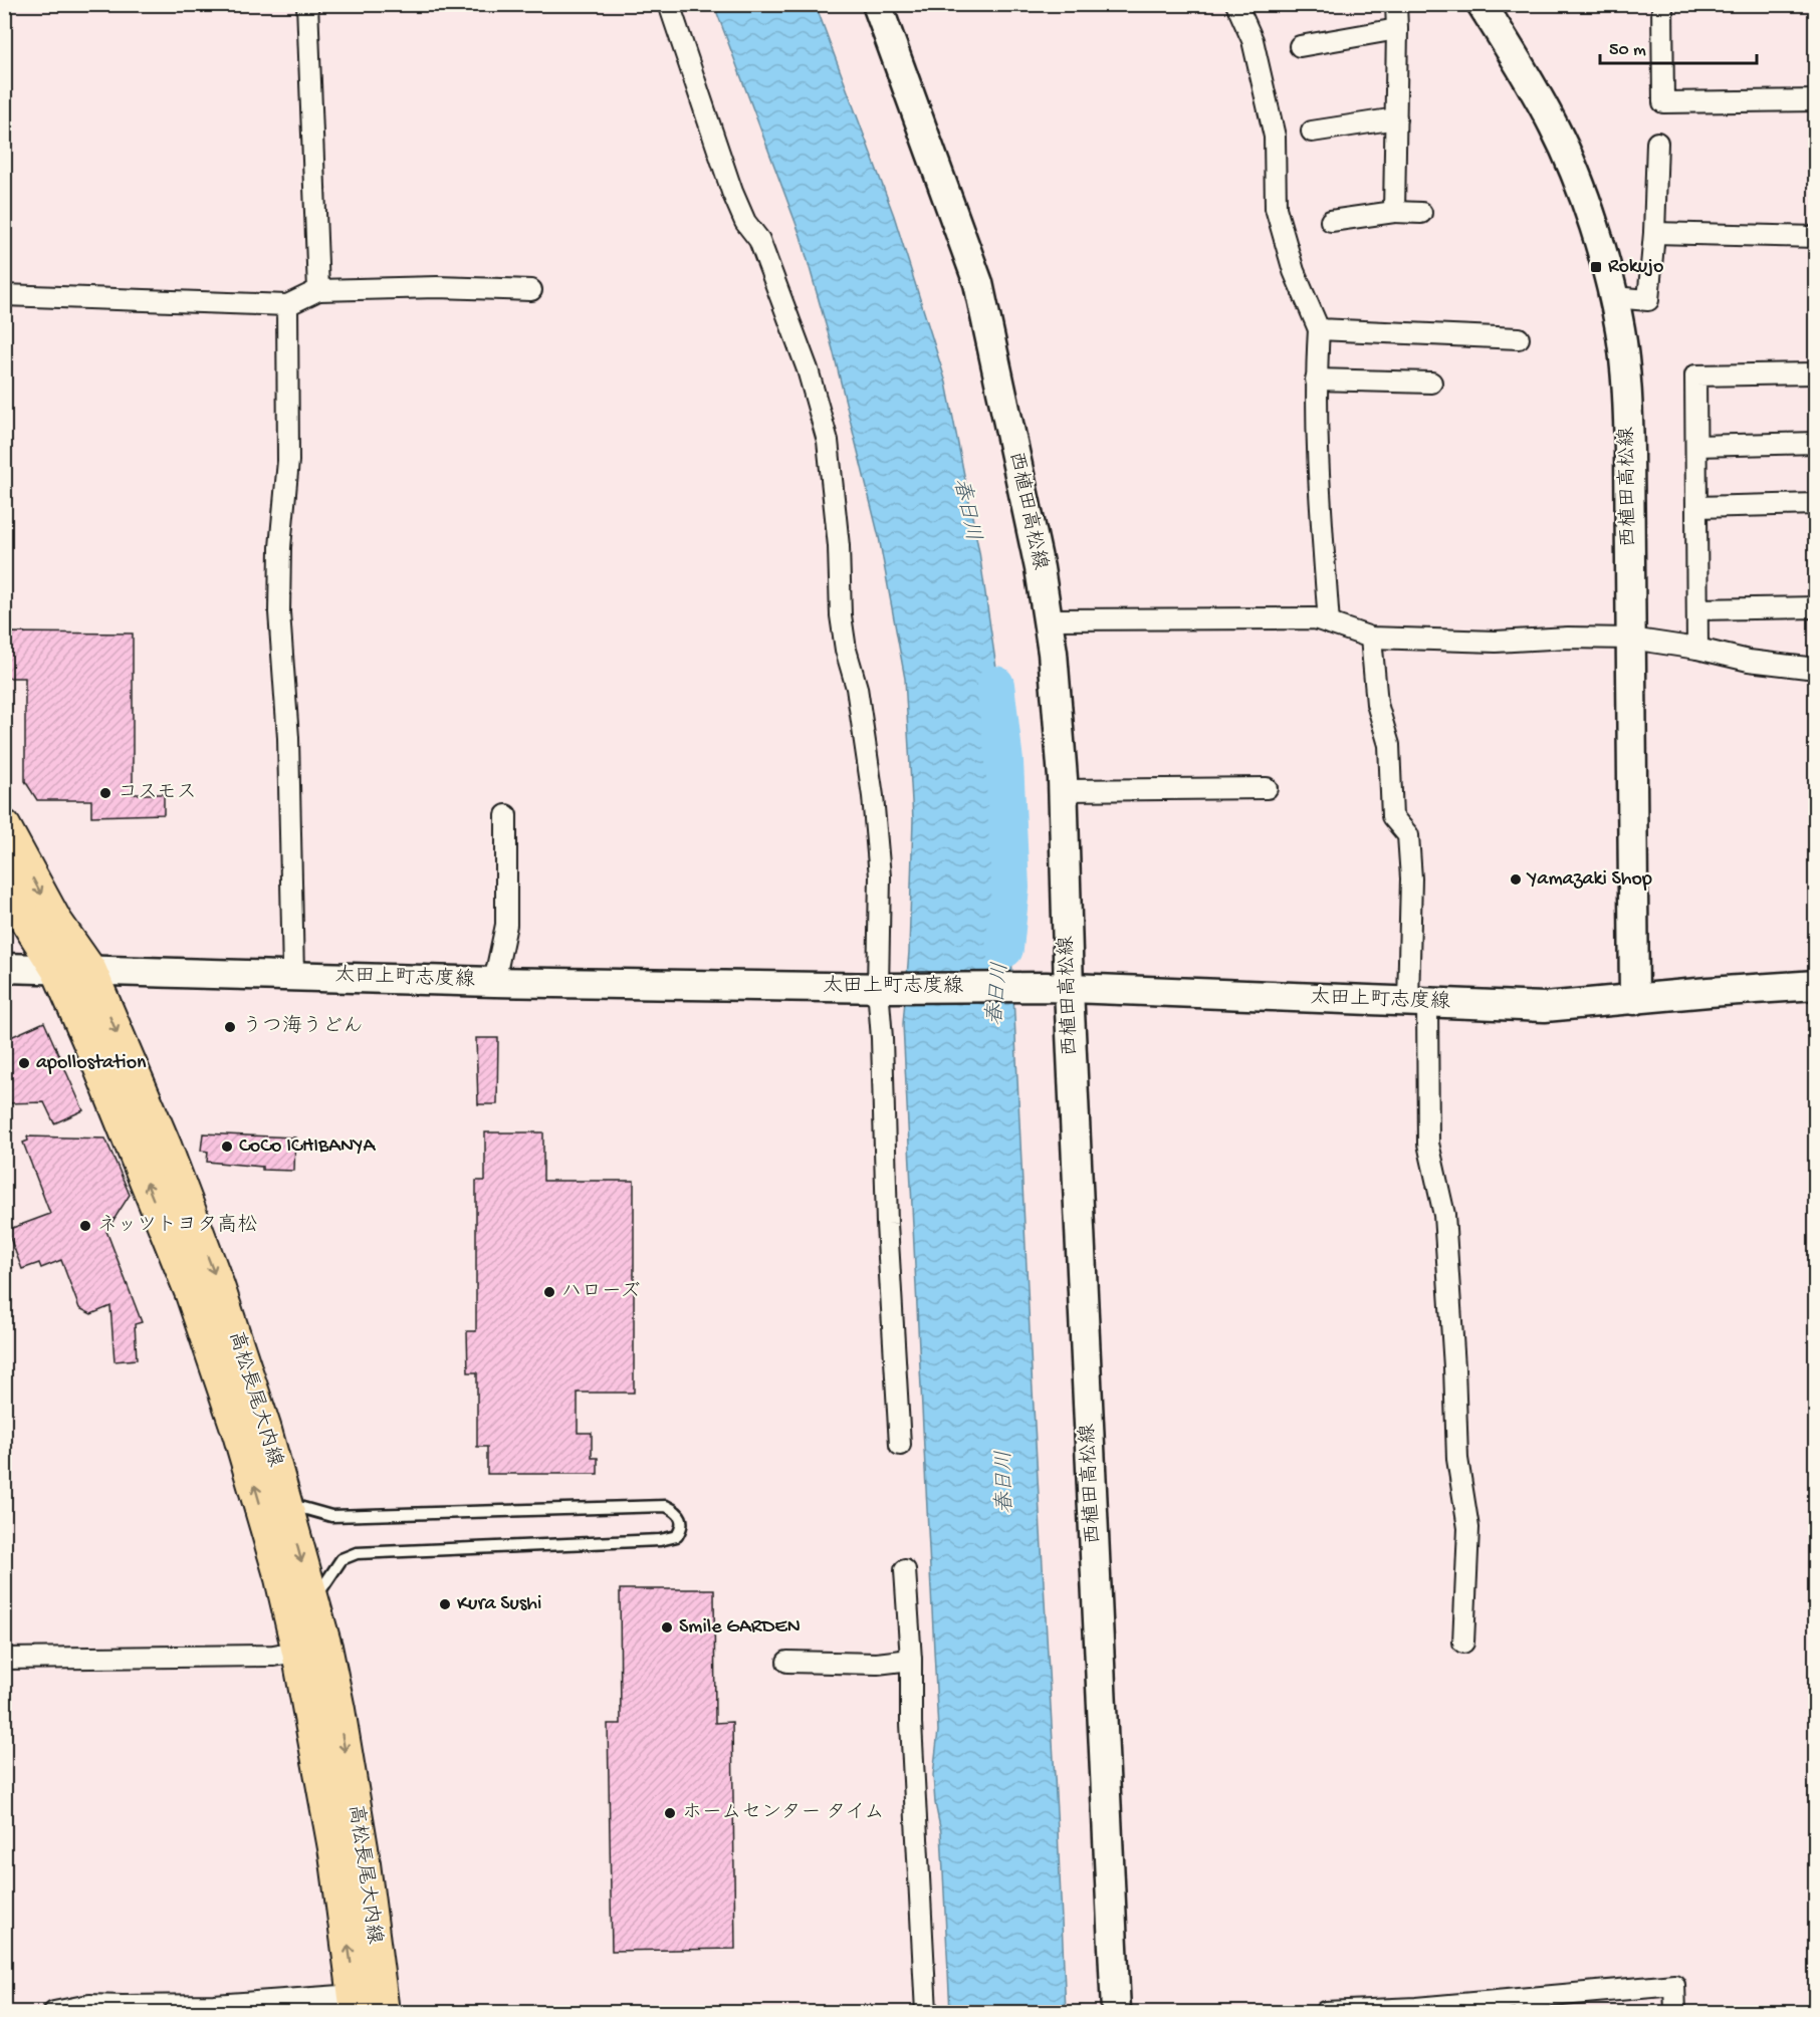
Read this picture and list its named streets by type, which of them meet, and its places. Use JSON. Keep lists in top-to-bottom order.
{
  "streets": {
    "main road": ["西植田高松線", "太田上町志度線", "高松長尾大内線"]
  },
  "crossings": [
    ["西植田高松線", "太田上町志度線"],
    ["太田上町志度線", "高松長尾大内線"]
  ],
  "water": ["春日川"],
  "places": {
    "transit": ["Rokujo"],
    "other": [
      "コスモス",
      "Yamazaki Shop",
      "うつ海うどん",
      "apollostation",
      "CoCo ICHIBANYA",
      "ネッツトヨタ高松",
      "ハローズ",
      "Kura Sushi",
      "Smile GARDEN",
      "ホームセンター タイム"
    ]
  },
  "scale_bar": "50 m"
}
